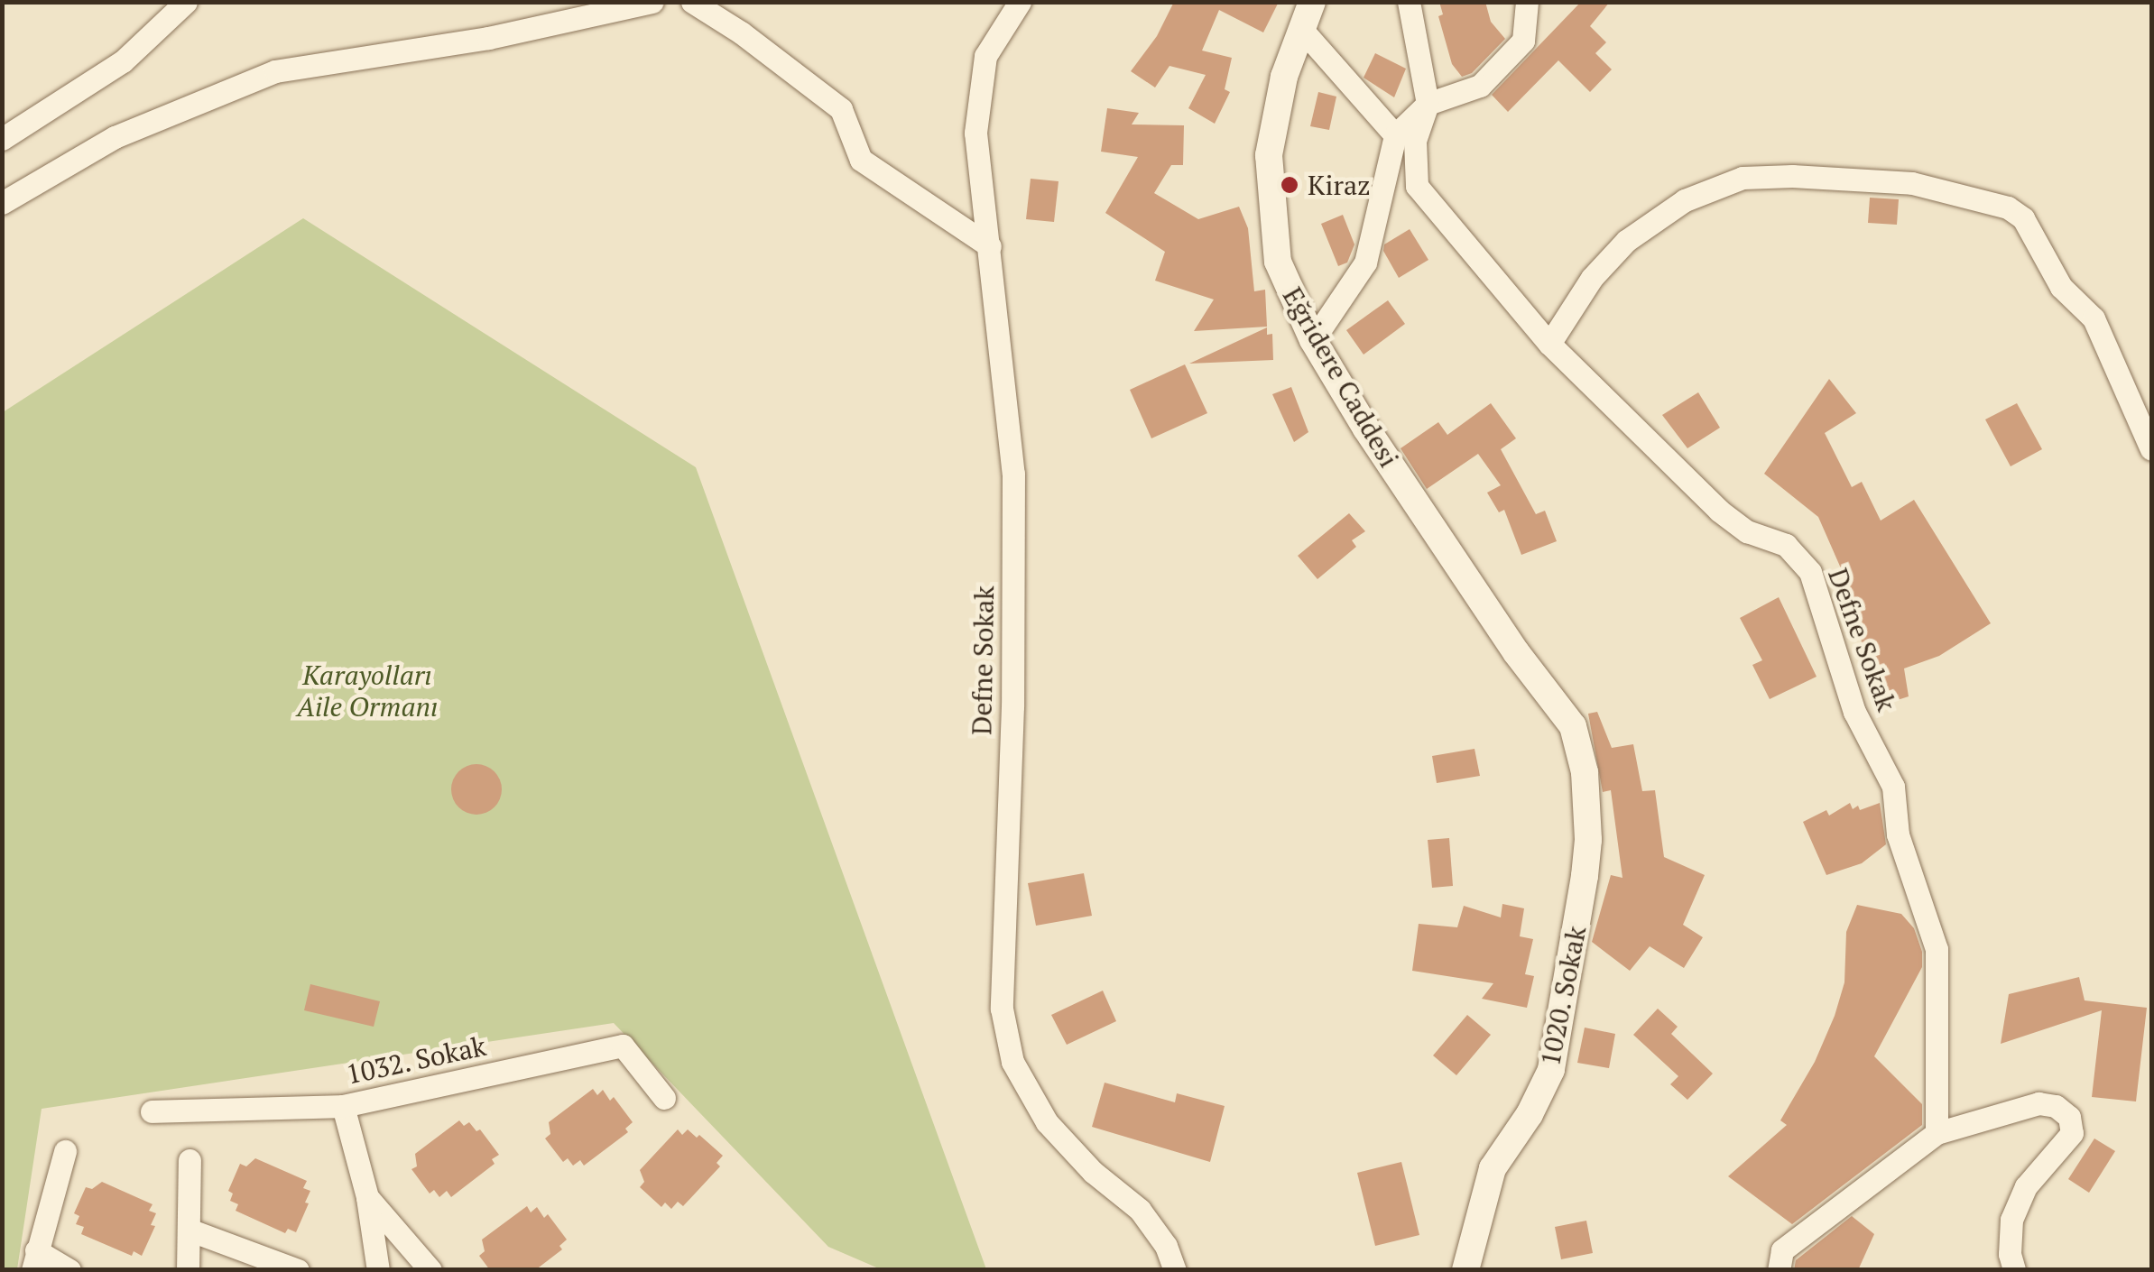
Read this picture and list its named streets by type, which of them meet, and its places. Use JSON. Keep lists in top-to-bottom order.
{
  "streets": {
    "street": [
      "Eğridere Caddesi",
      "Defne Sokak",
      "1020. Sokak",
      "1032. Sokak"
    ]
  },
  "crossings": [
    ["Eğridere Caddesi", "1020. Sokak"]
  ],
  "parks": ["Karayolları Aile Ormanı"],
  "places": ["Kiraz"]
}
